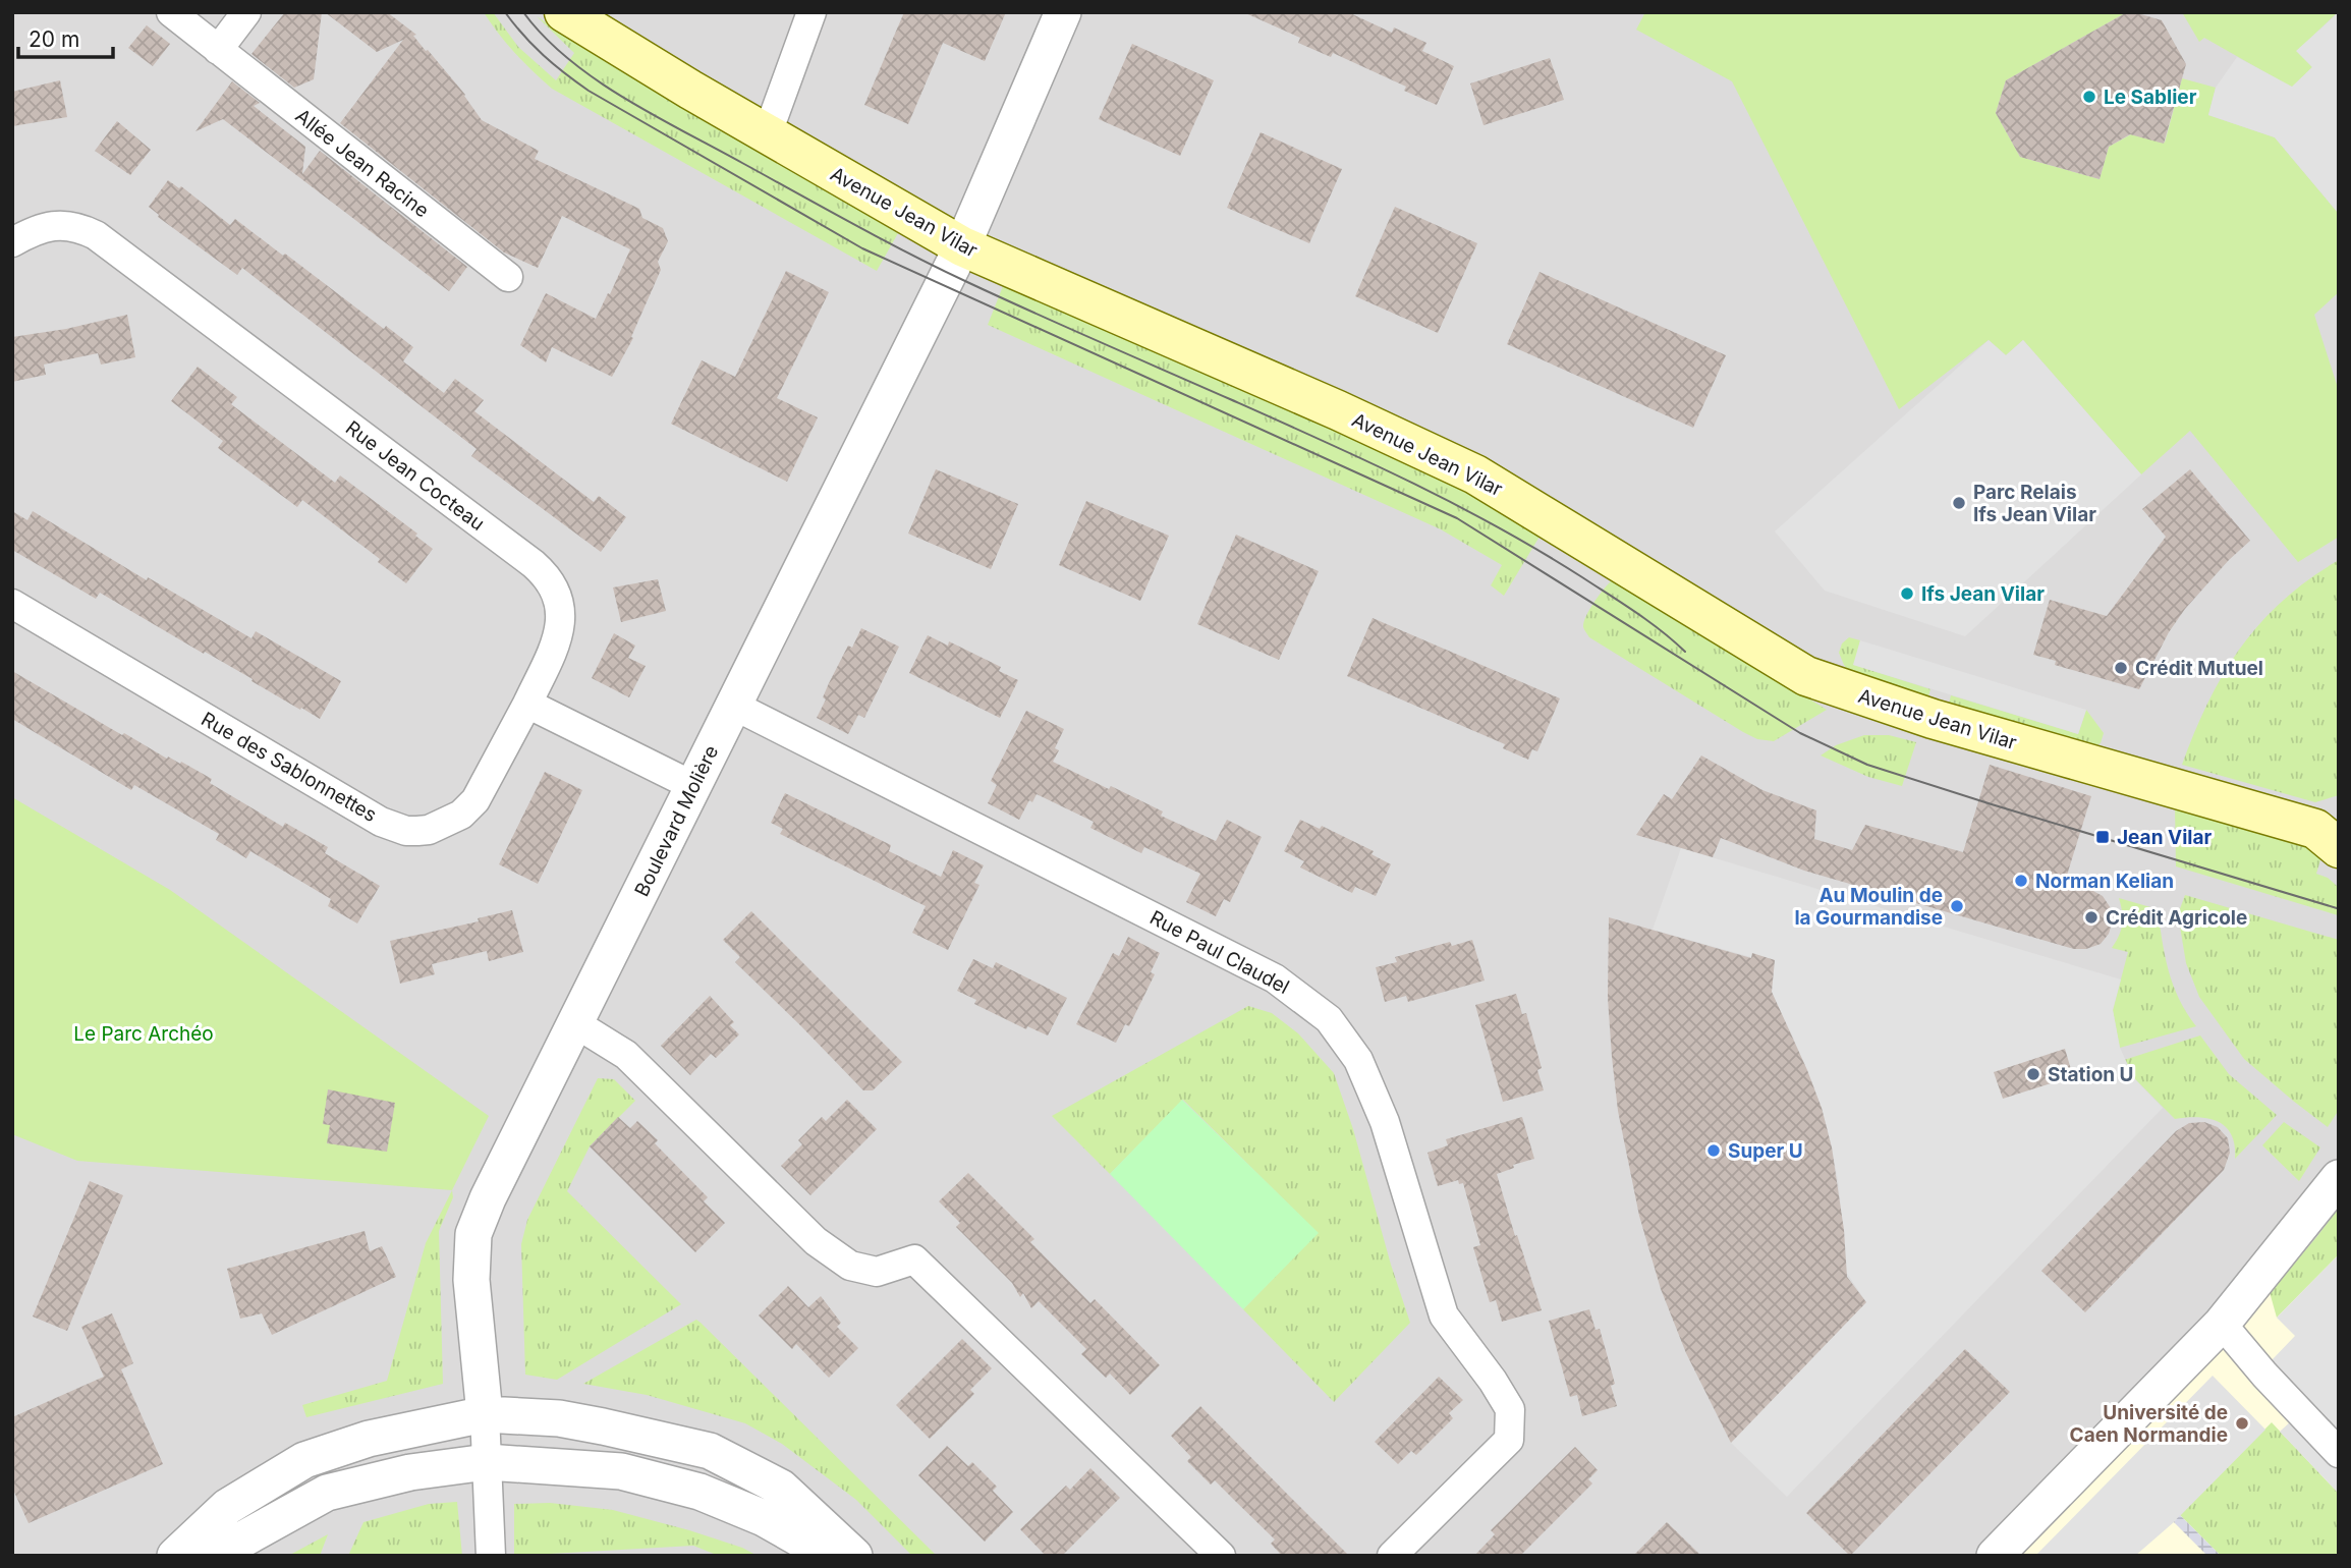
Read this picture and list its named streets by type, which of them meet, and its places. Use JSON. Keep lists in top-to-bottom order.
{
  "streets": {
    "main road": ["Avenue Jean Vilar"],
    "street": [
      "Allée Jean Racine",
      "Rue Jean Cocteau",
      "Rue des Sablonnettes",
      "Boulevard Molière",
      "Rue Paul Claudel"
    ]
  },
  "crossings": [
    ["Avenue Jean Vilar", "Boulevard Molière"],
    ["Rue Jean Cocteau", "Rue des Sablonnettes"],
    ["Boulevard Molière", "Rue Paul Claudel"]
  ],
  "parks": ["Le Parc Archéo"],
  "places": {
    "other": [
      "Le Sablier",
      "Parc Relais Ifs Jean Vilar",
      "Ifs Jean Vilar",
      "Crédit Mutuel",
      "Norman Kelian",
      "Au Moulin de la Gourmandise",
      "Crédit Agricole",
      "Station U",
      "Super U",
      "Université de Caen Normandie"
    ],
    "transit": ["Jean Vilar"]
  },
  "scale_bar": "20 m"
}
